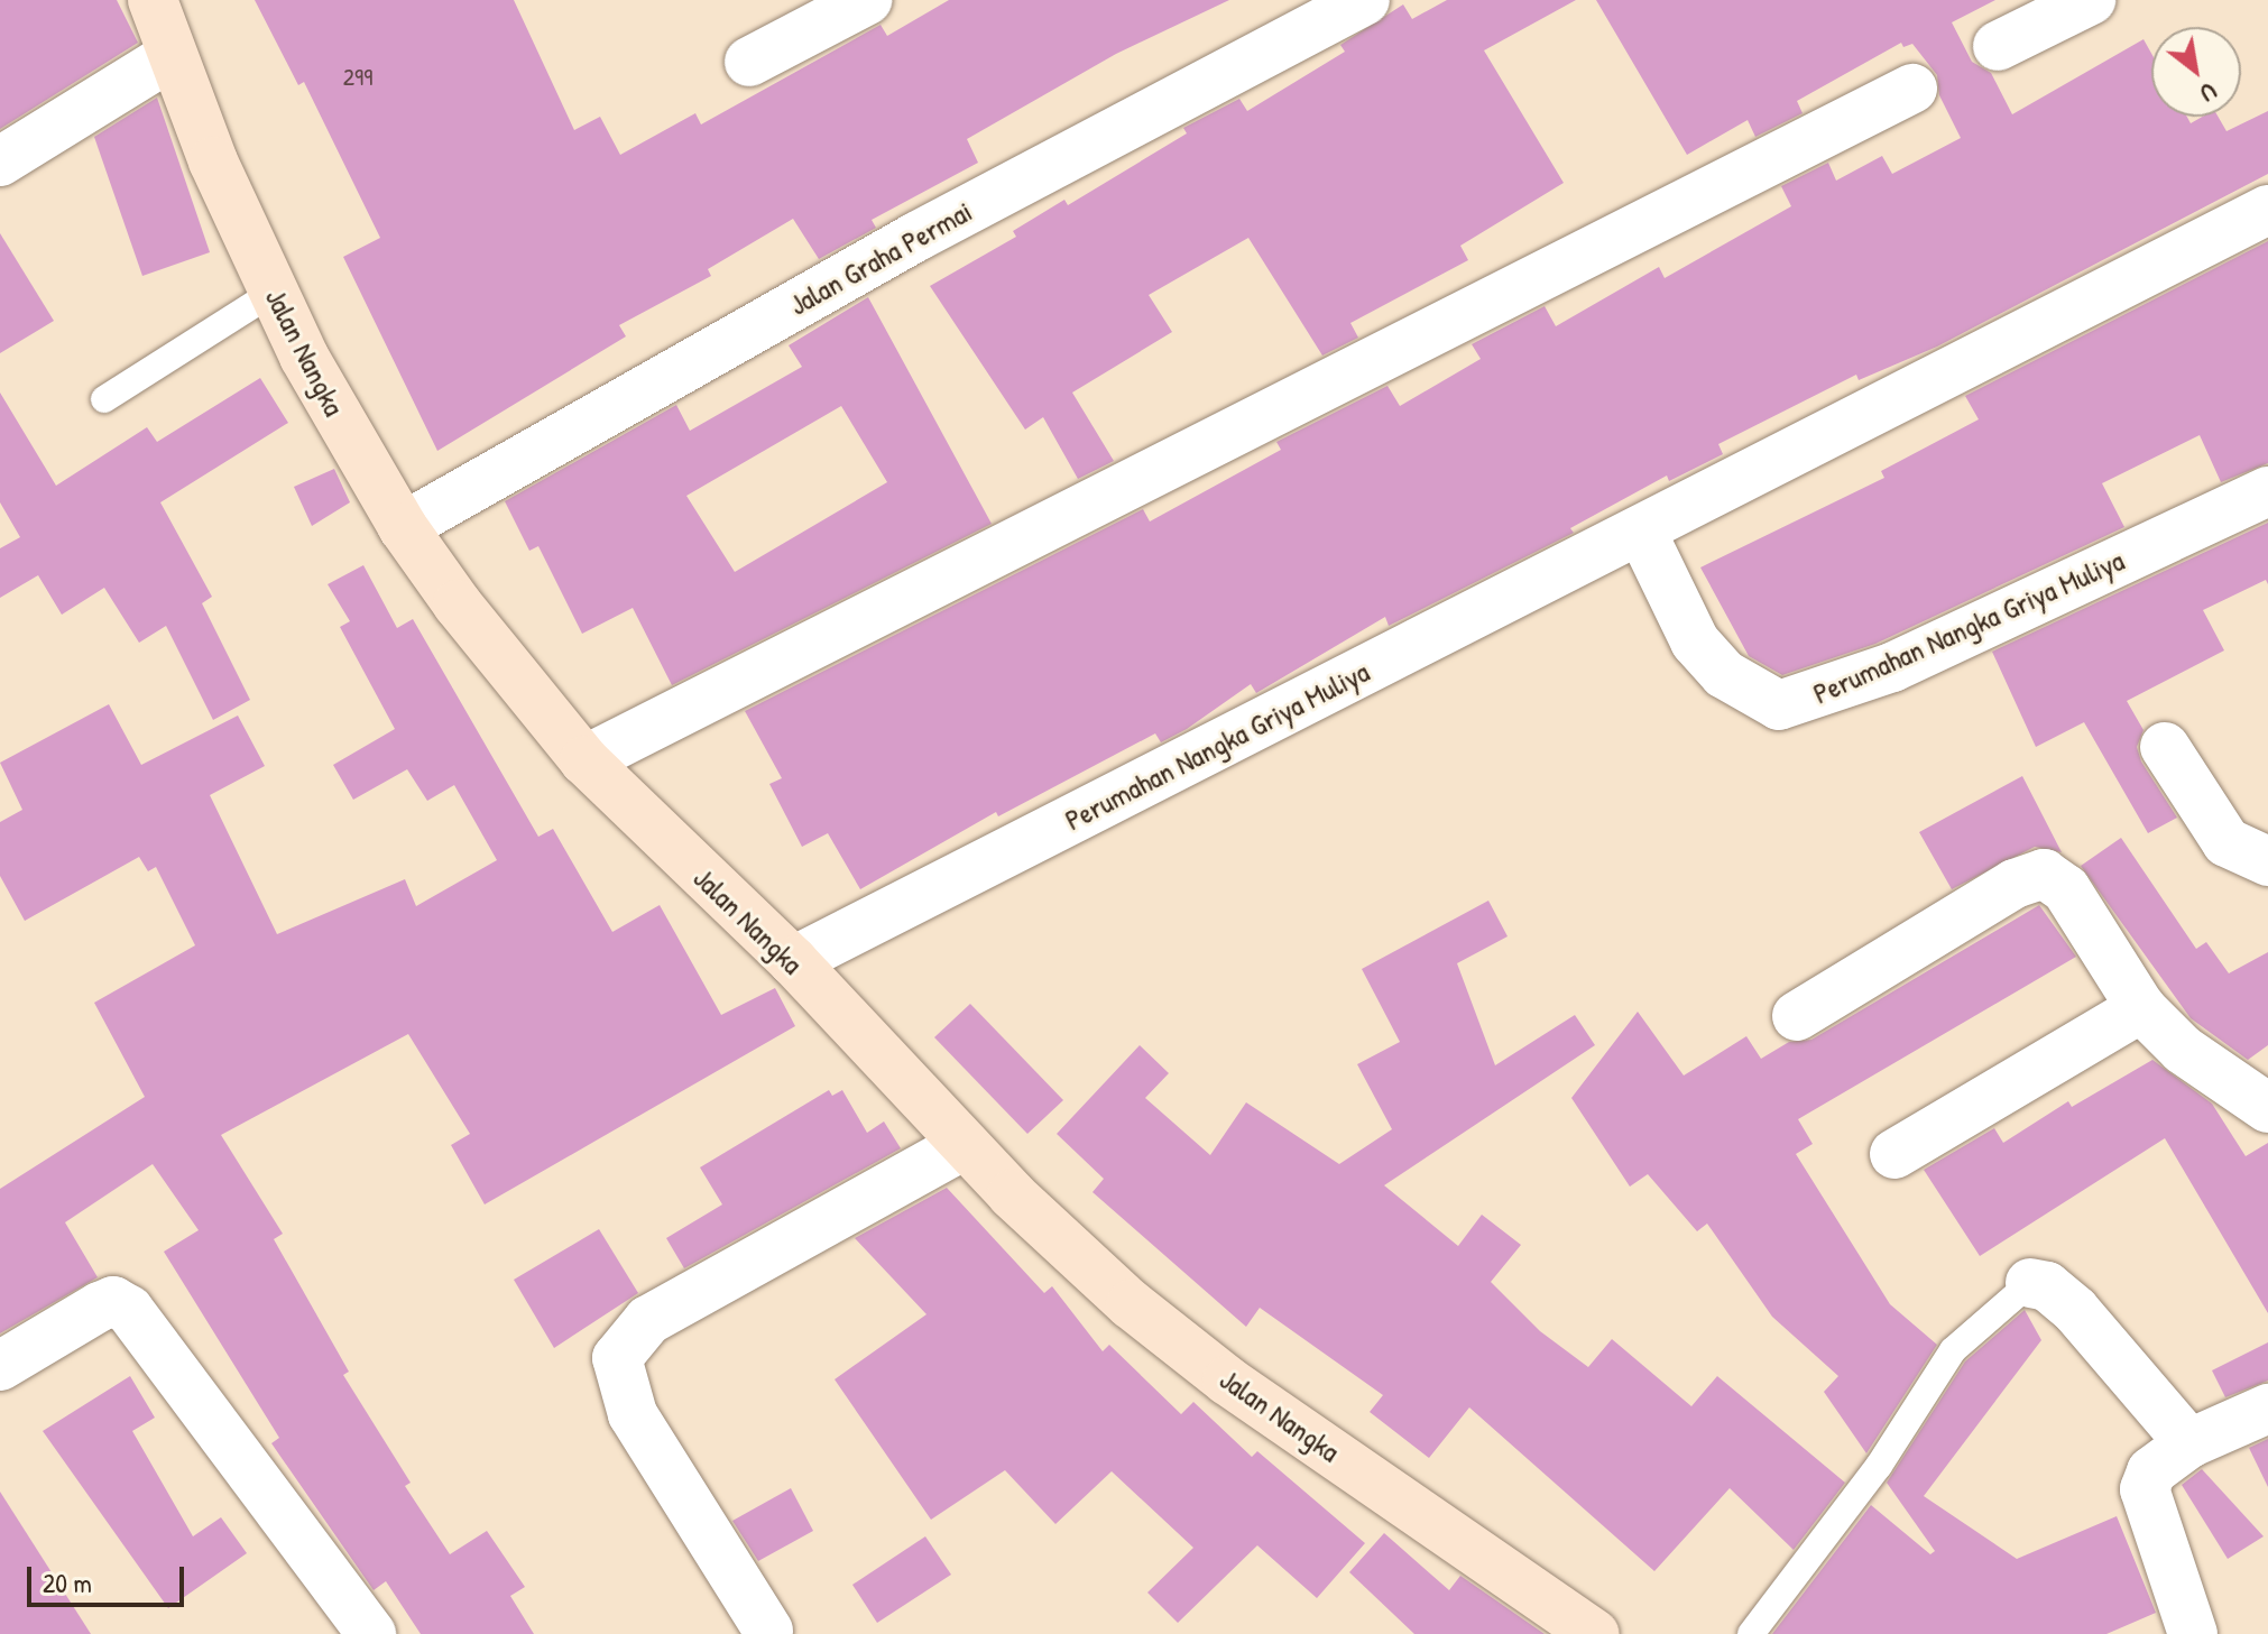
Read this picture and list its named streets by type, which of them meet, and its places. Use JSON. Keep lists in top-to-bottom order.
{
  "streets": {
    "main road": ["Jalan Nangka"],
    "street": ["Jalan Graha Permai", "Perumahan Nangka Griya Muliya"]
  },
  "crossings": [
    ["Jalan Graha Permai", "Jalan Nangka"],
    ["Jalan Nangka", "Perumahan Nangka Griya Muliya"]
  ],
  "house_numbers": ["299"],
  "scale_bar": "20 m",
  "north": "bottom right"
}
